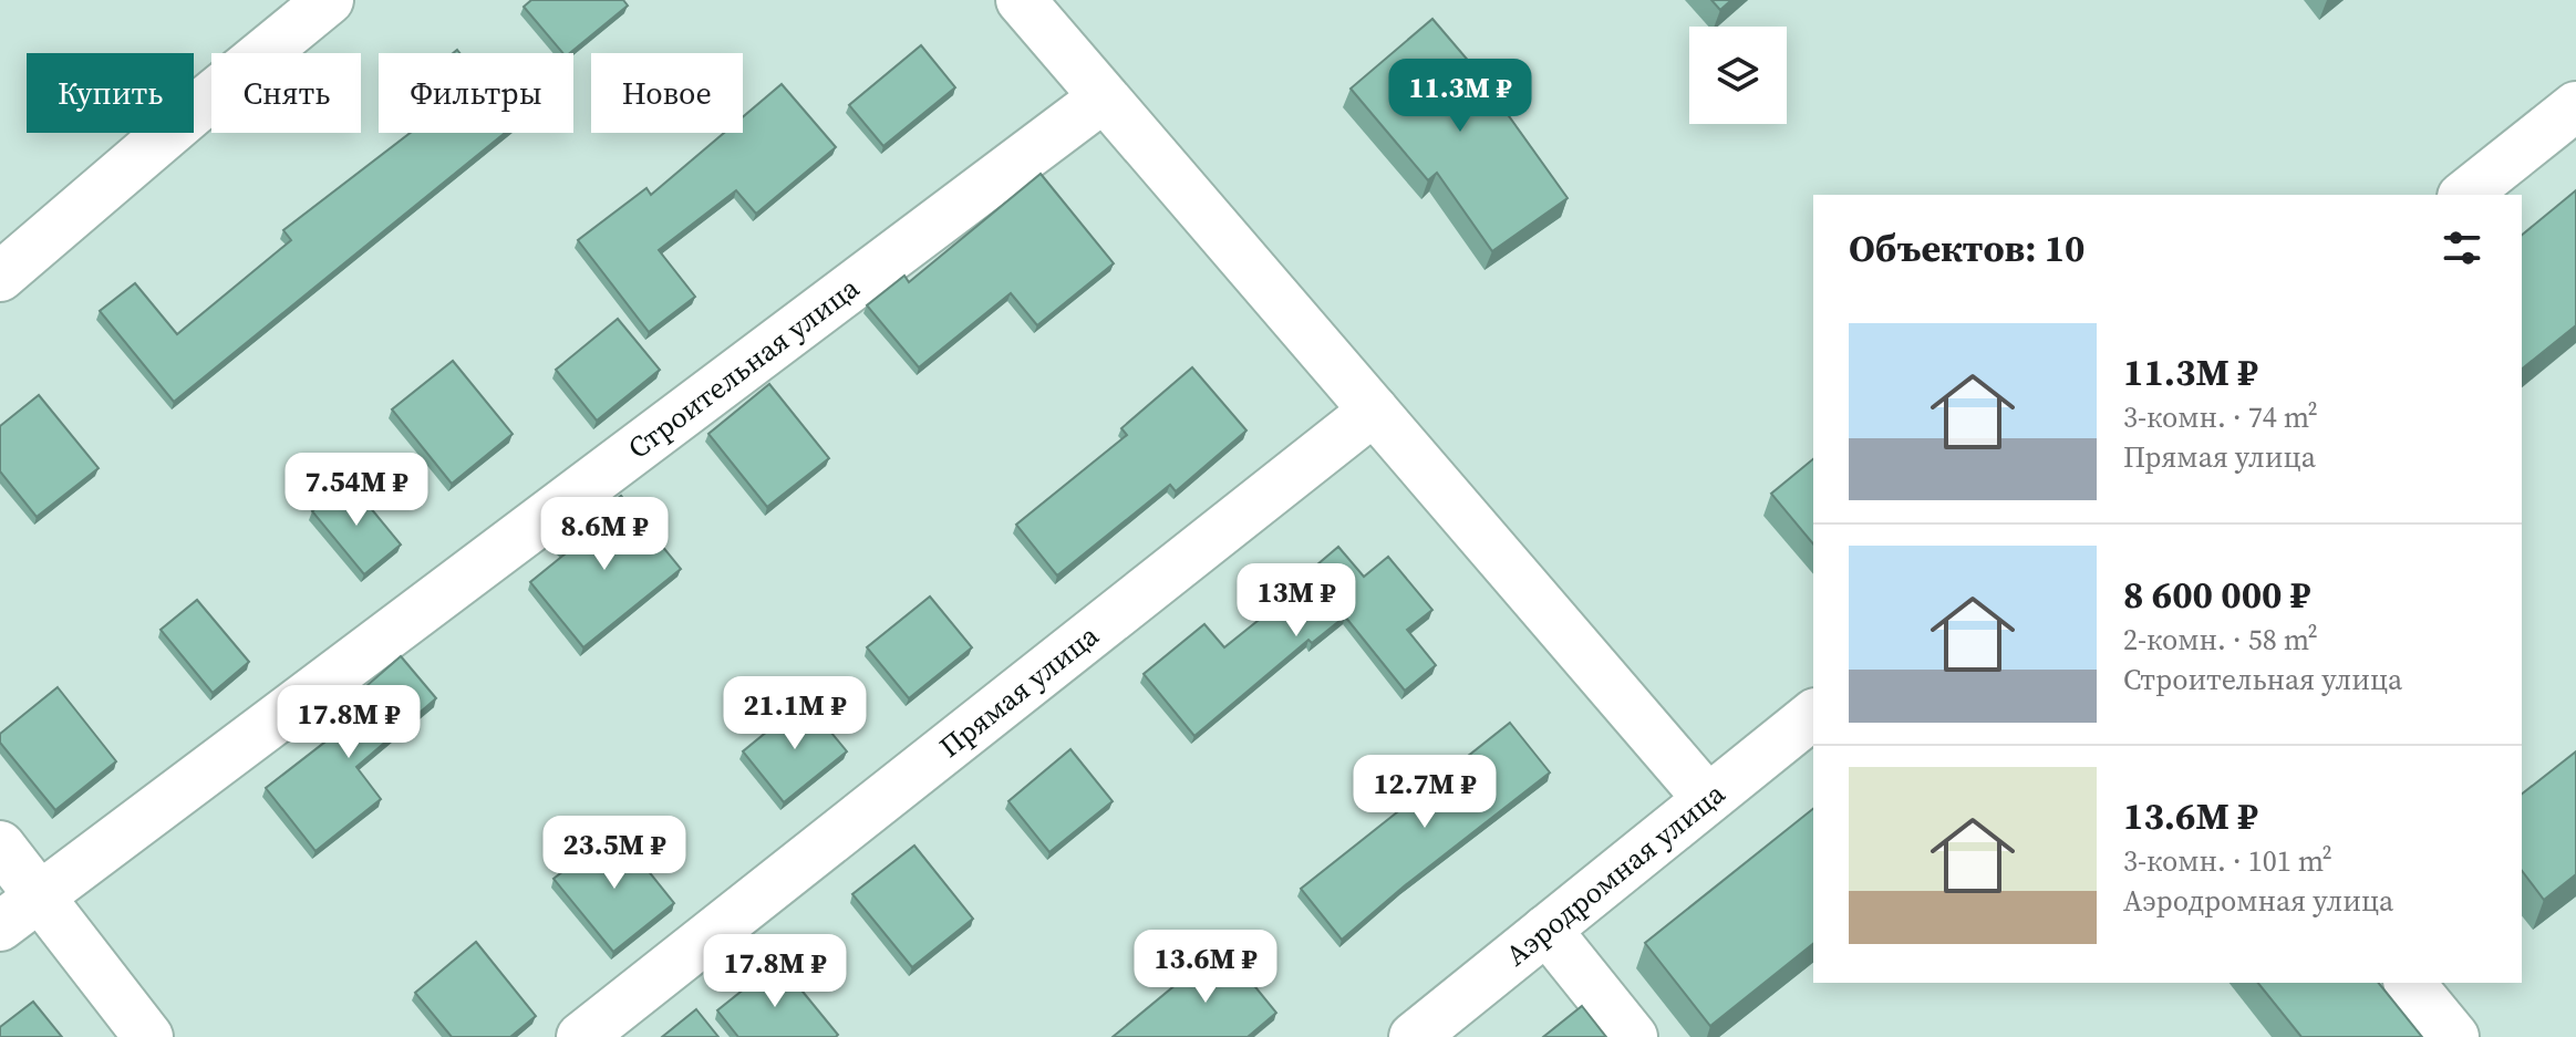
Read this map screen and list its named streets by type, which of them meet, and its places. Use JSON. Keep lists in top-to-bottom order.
{
  "streets": {
    "street": ["Строительная улица", "Прямая улица", "Аэродромная улица"]
  },
  "page": {
    "chip": [
      "Купить",
      "Снять",
      "Фильтры",
      "Новое"
    ],
    "price": [
      "11.3M ₽",
      "7.54M ₽",
      "8.6M ₽",
      "13M ₽",
      "21.1M ₽",
      "17.8M ₽",
      "12.7M ₽",
      "23.5M ₽",
      "13.6M ₽",
      "17.8M ₽"
    ],
    "heading": "Объектов: 10",
    "list": [
      {
        "name": "11.3M ₽",
        "note": "3-комн. · 74 m² · Прямая улица"
      },
      {
        "name": "8 600 000 ₽",
        "note": "2-комн. · 58 m² · Строительная улица"
      },
      {
        "name": "13.6M ₽",
        "note": "3-комн. · 101 m² · Аэродромная улица"
      }
    ]
  }
}
